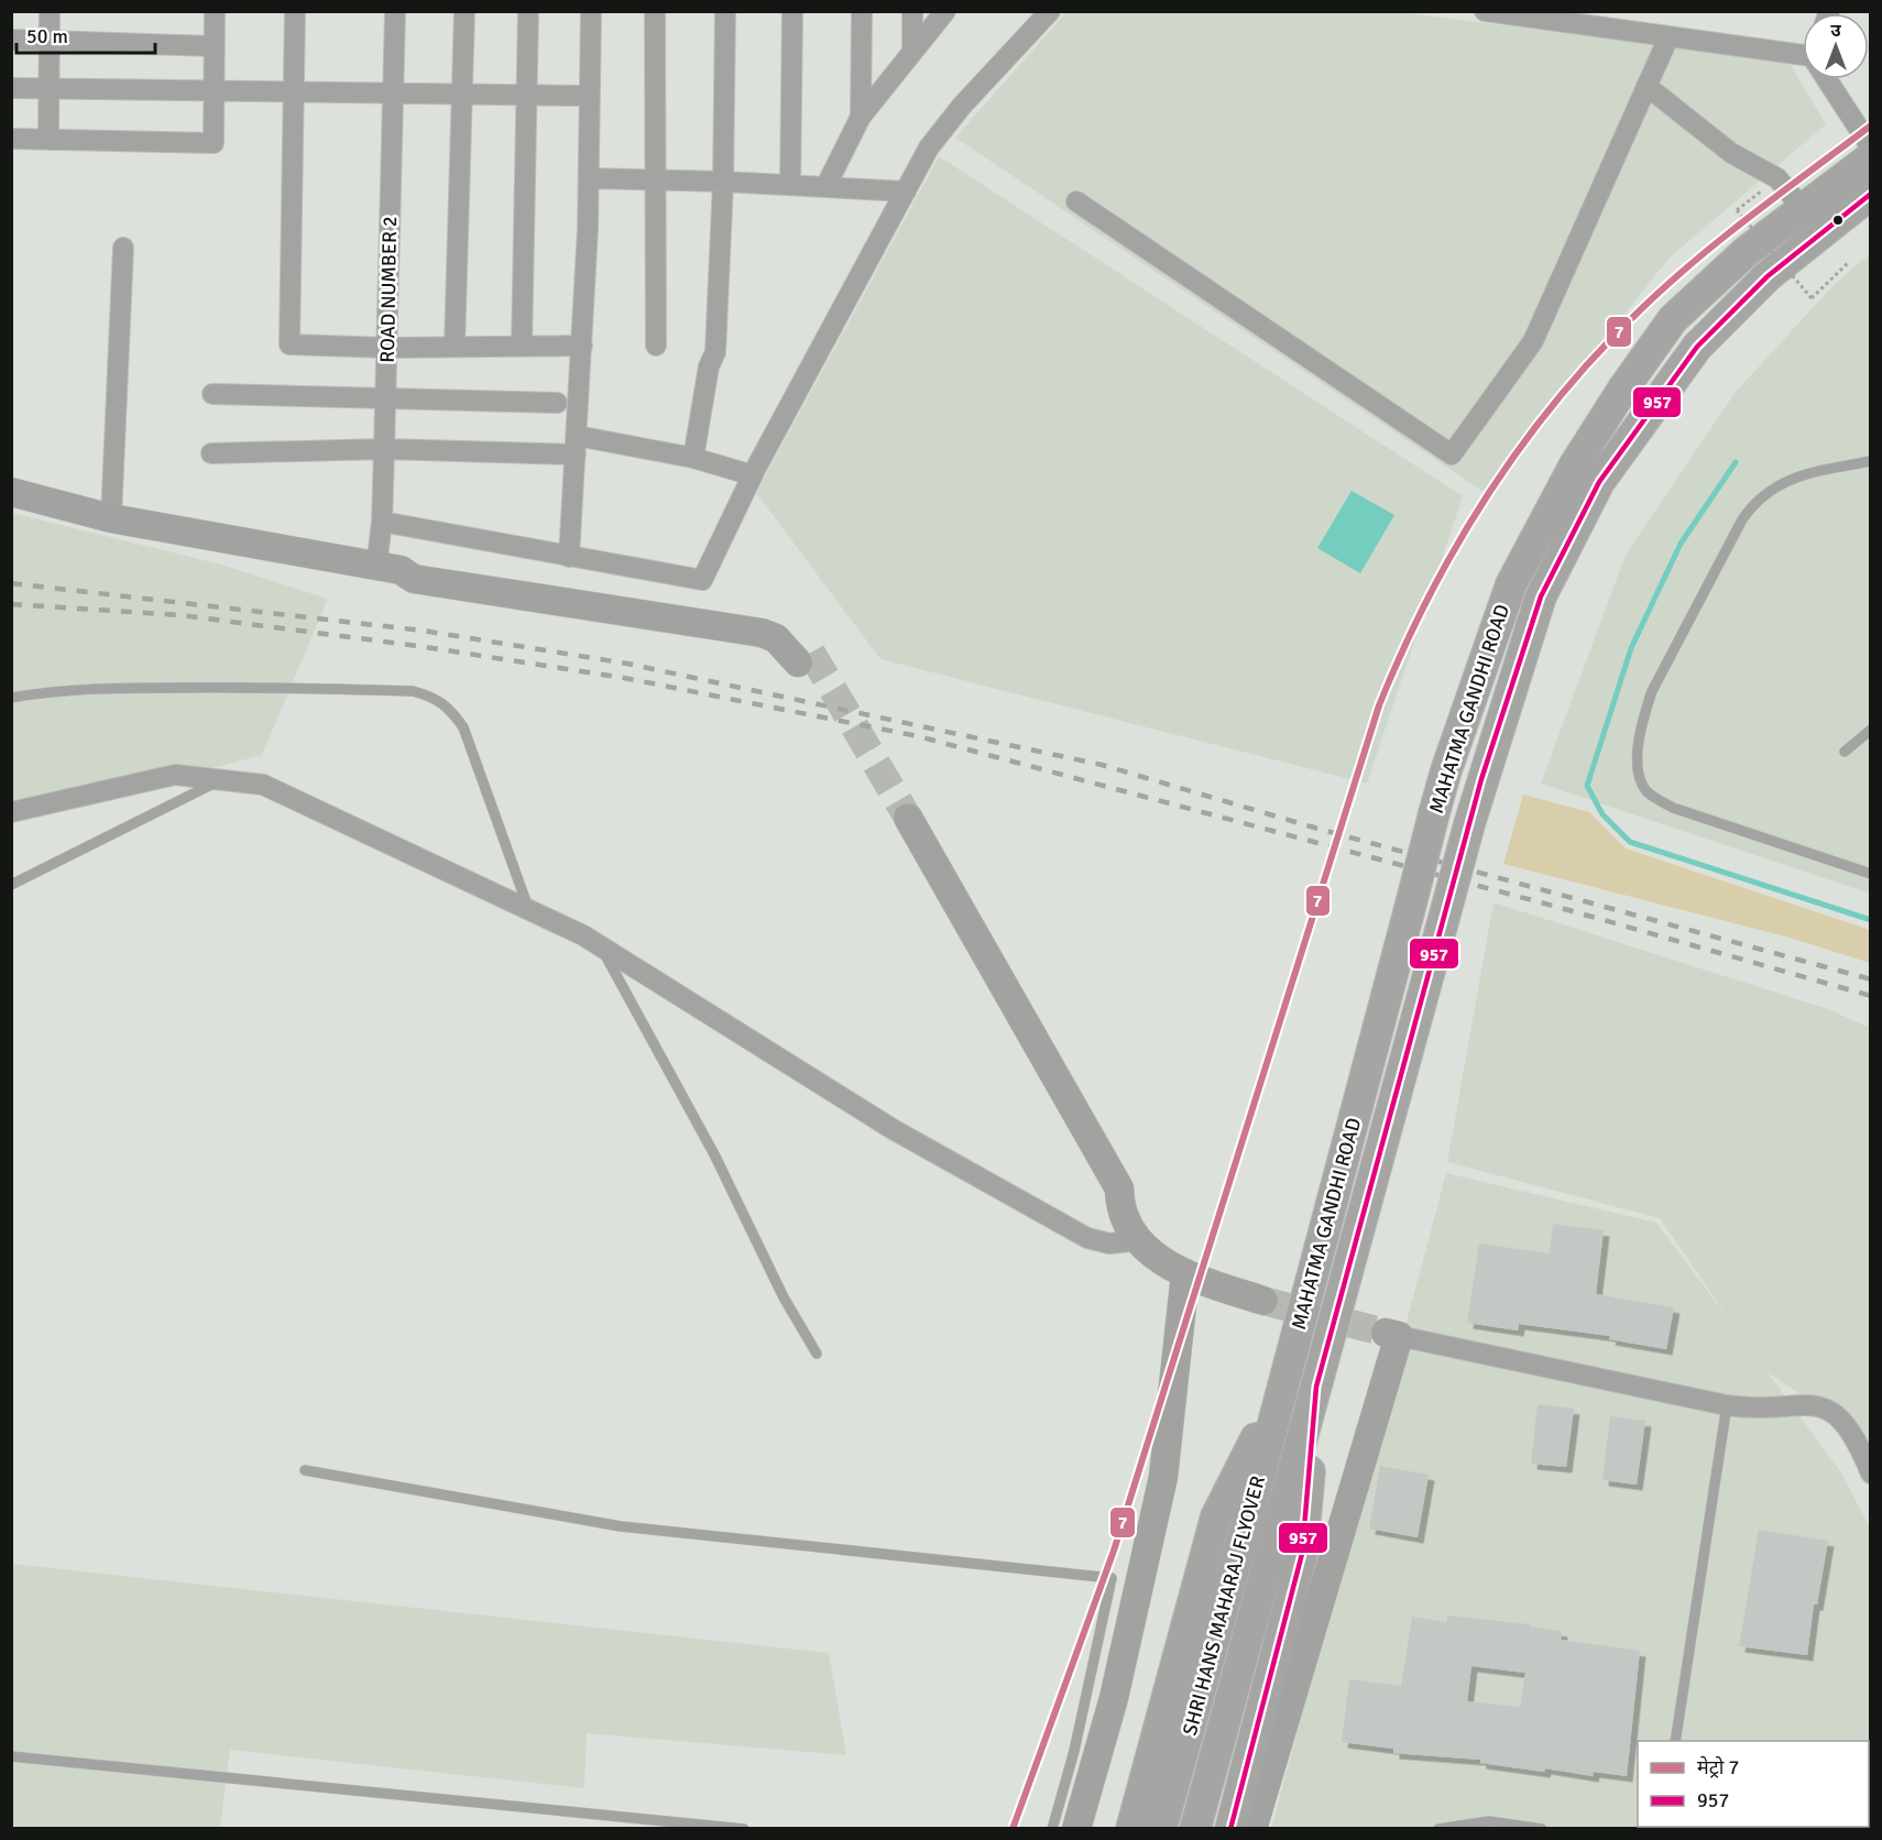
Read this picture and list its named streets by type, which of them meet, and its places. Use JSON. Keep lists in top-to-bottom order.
{
  "streets": {
    "main road": ["MAHATMA GANDHI ROAD", "SHRI HANS MAHARAJ FLYOVER"],
    "street": ["ROAD NUMBER 2"]
  },
  "crossings": [
    ["MAHATMA GANDHI ROAD", "SHRI HANS MAHARAJ FLYOVER"]
  ],
  "lines": ["metro line 7", "transit line 957"],
  "legend": ["मेट्रो 7", "957"],
  "scale_bar": "50 m",
  "north": "top"
}
